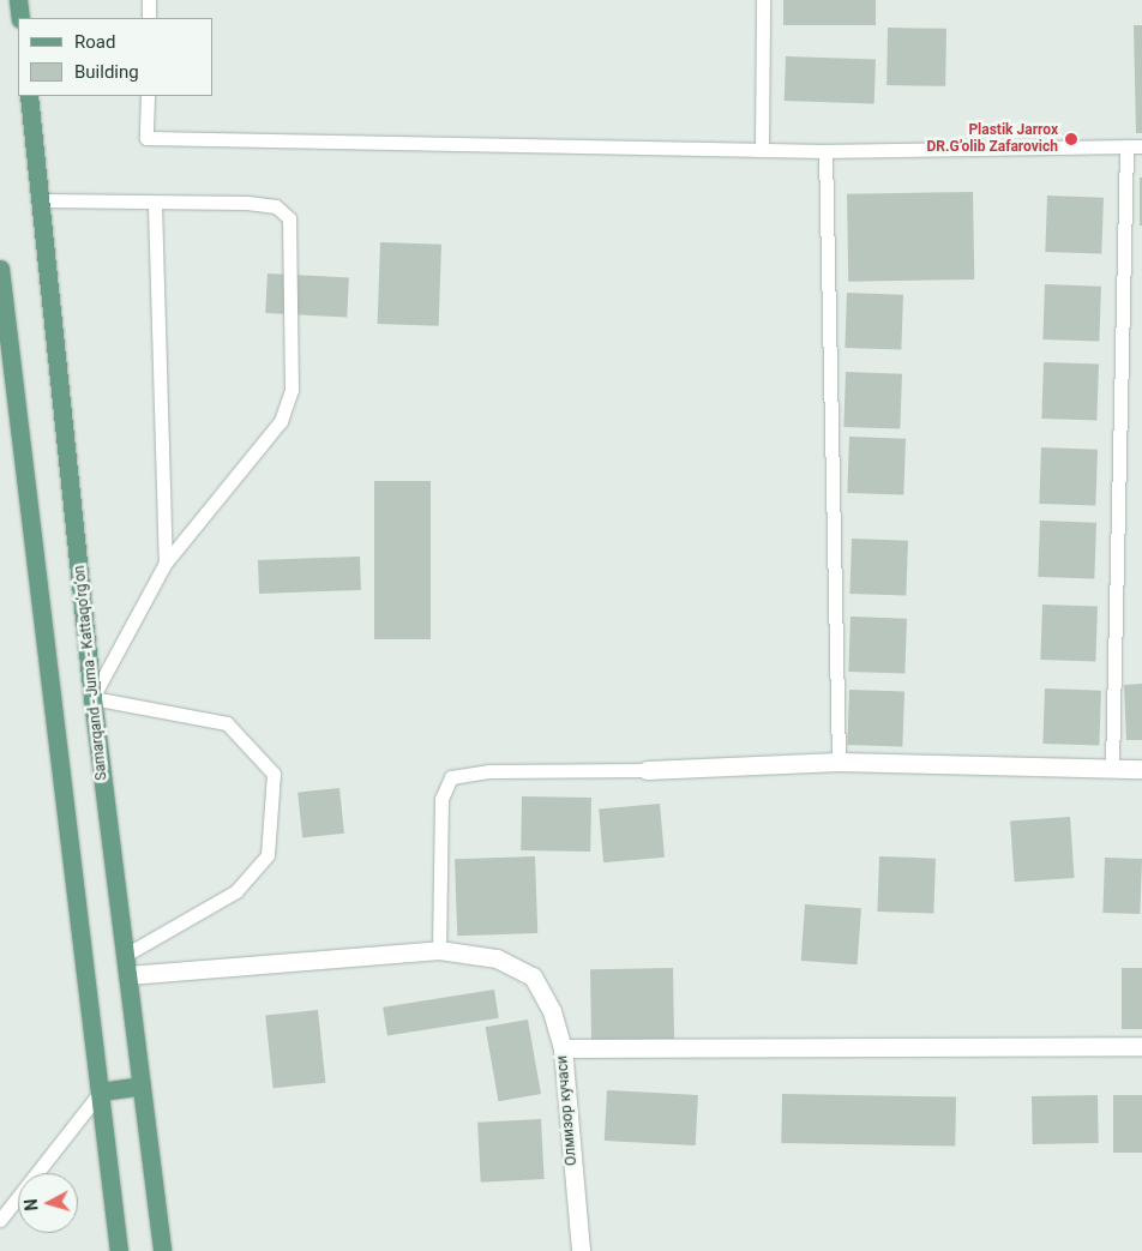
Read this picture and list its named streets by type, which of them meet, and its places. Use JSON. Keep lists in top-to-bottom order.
{
  "streets": {
    "main road": ["Samarqand - Juma - Kattaqo‘rg‘on"],
    "street": ["Олмизор кучаси"]
  },
  "places": ["Plastik Jarrox DR.G’olib Zafarovich"],
  "legend": ["Road", "Building"],
  "north": "left"
}
